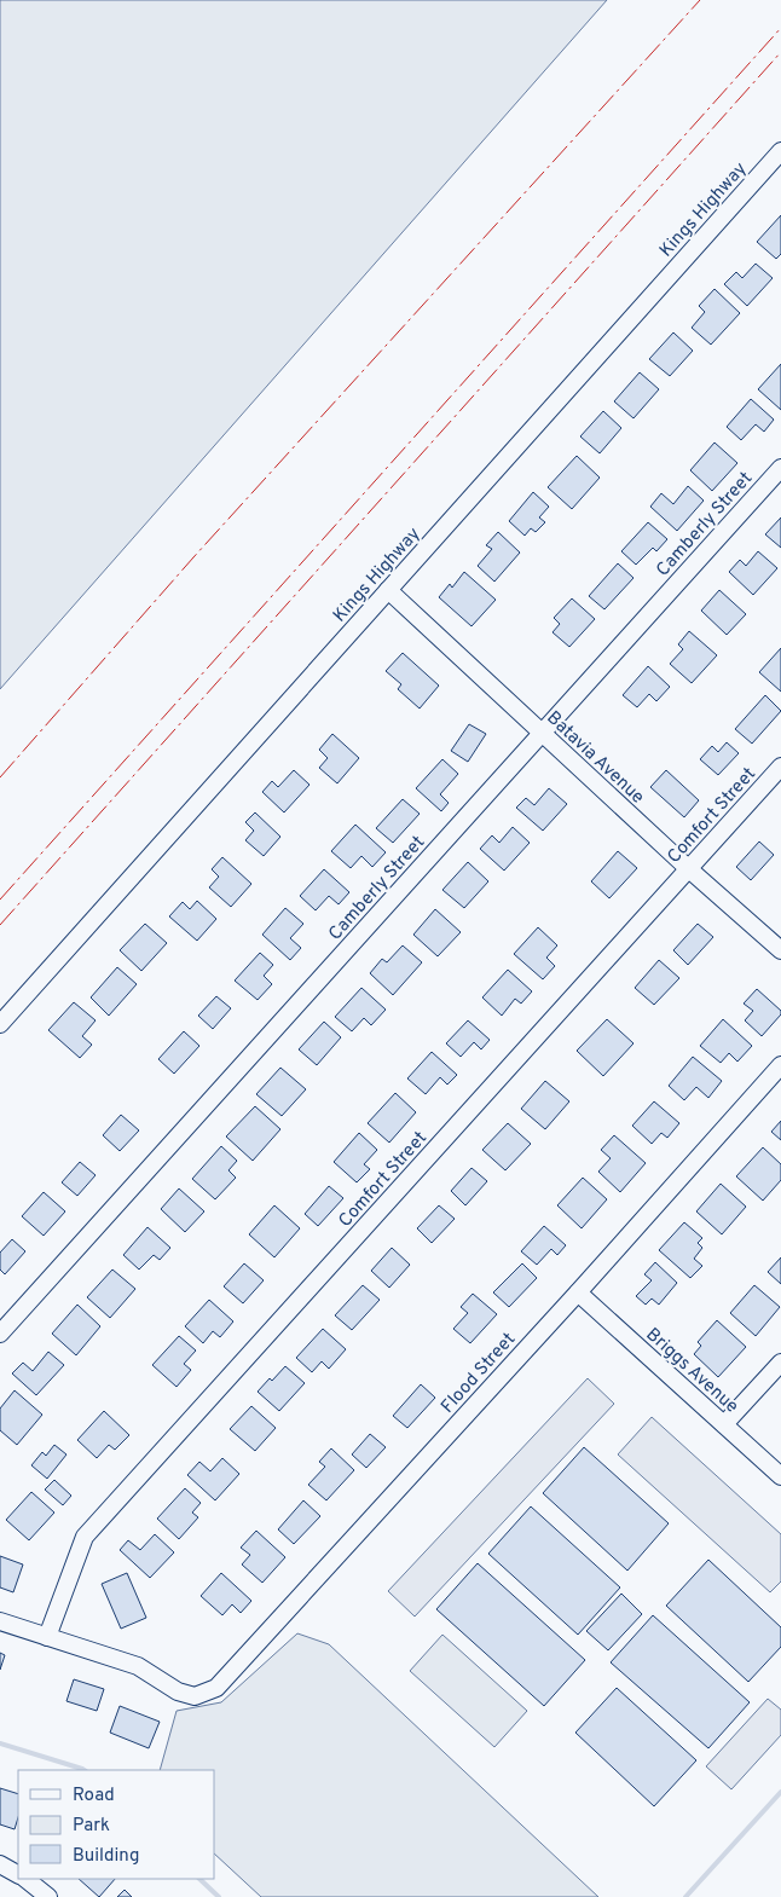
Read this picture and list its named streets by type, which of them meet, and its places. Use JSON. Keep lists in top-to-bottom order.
{
  "streets": {
    "street": [
      "Kings Highway",
      "Camberly Street",
      "Batavia Avenue",
      "Comfort Street",
      "Briggs Avenue",
      "Flood Street"
    ]
  },
  "crossings": [
    ["Kings Highway", "Batavia Avenue"],
    ["Camberly Street", "Batavia Avenue"],
    ["Batavia Avenue", "Comfort Street"],
    ["Comfort Street", "Flood Street"],
    ["Briggs Avenue", "Flood Street"]
  ],
  "legend": ["Road", "Park", "Building"]
}
